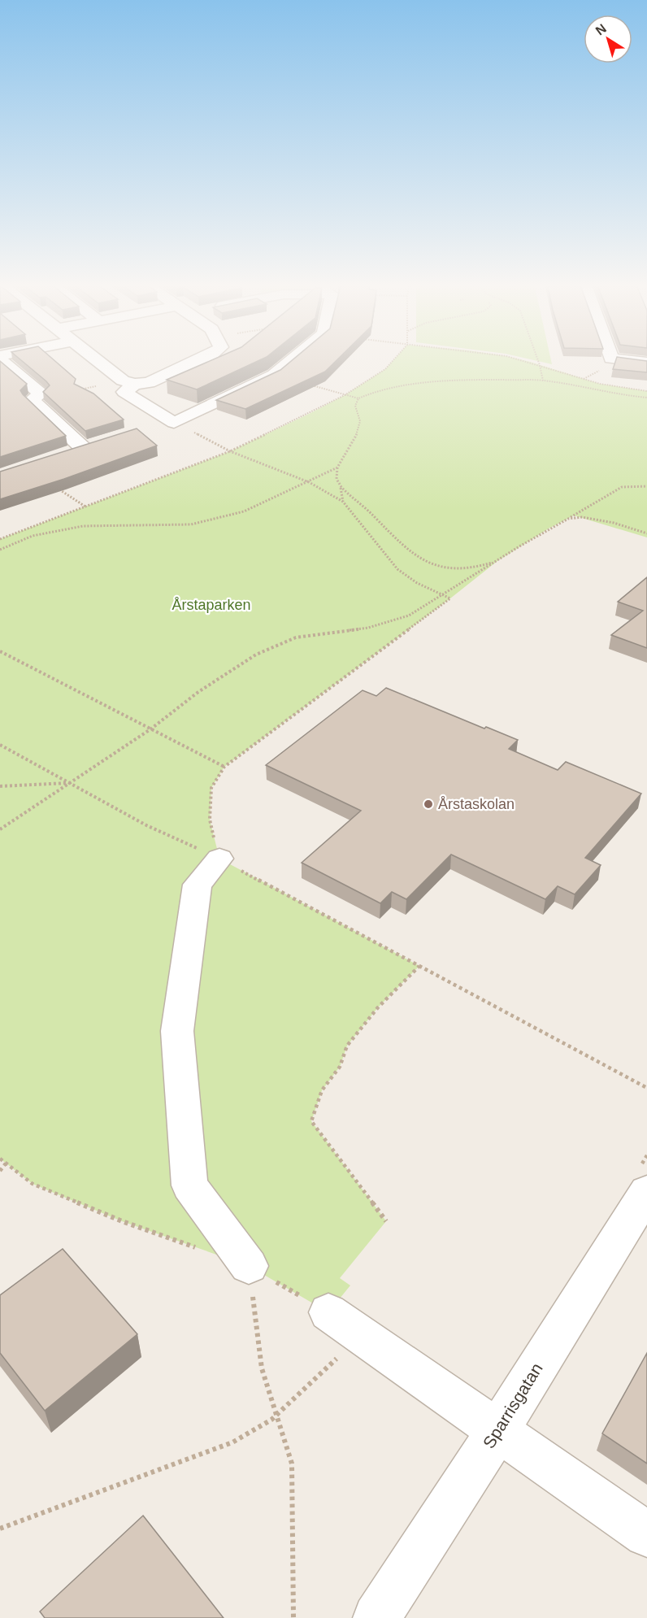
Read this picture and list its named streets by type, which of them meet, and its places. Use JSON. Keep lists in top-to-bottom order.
{
  "streets": {
    "street": ["Sparrisgatan"]
  },
  "parks": ["Årstaparken"],
  "places": ["Årstaskolan"],
  "north": "top left"
}
